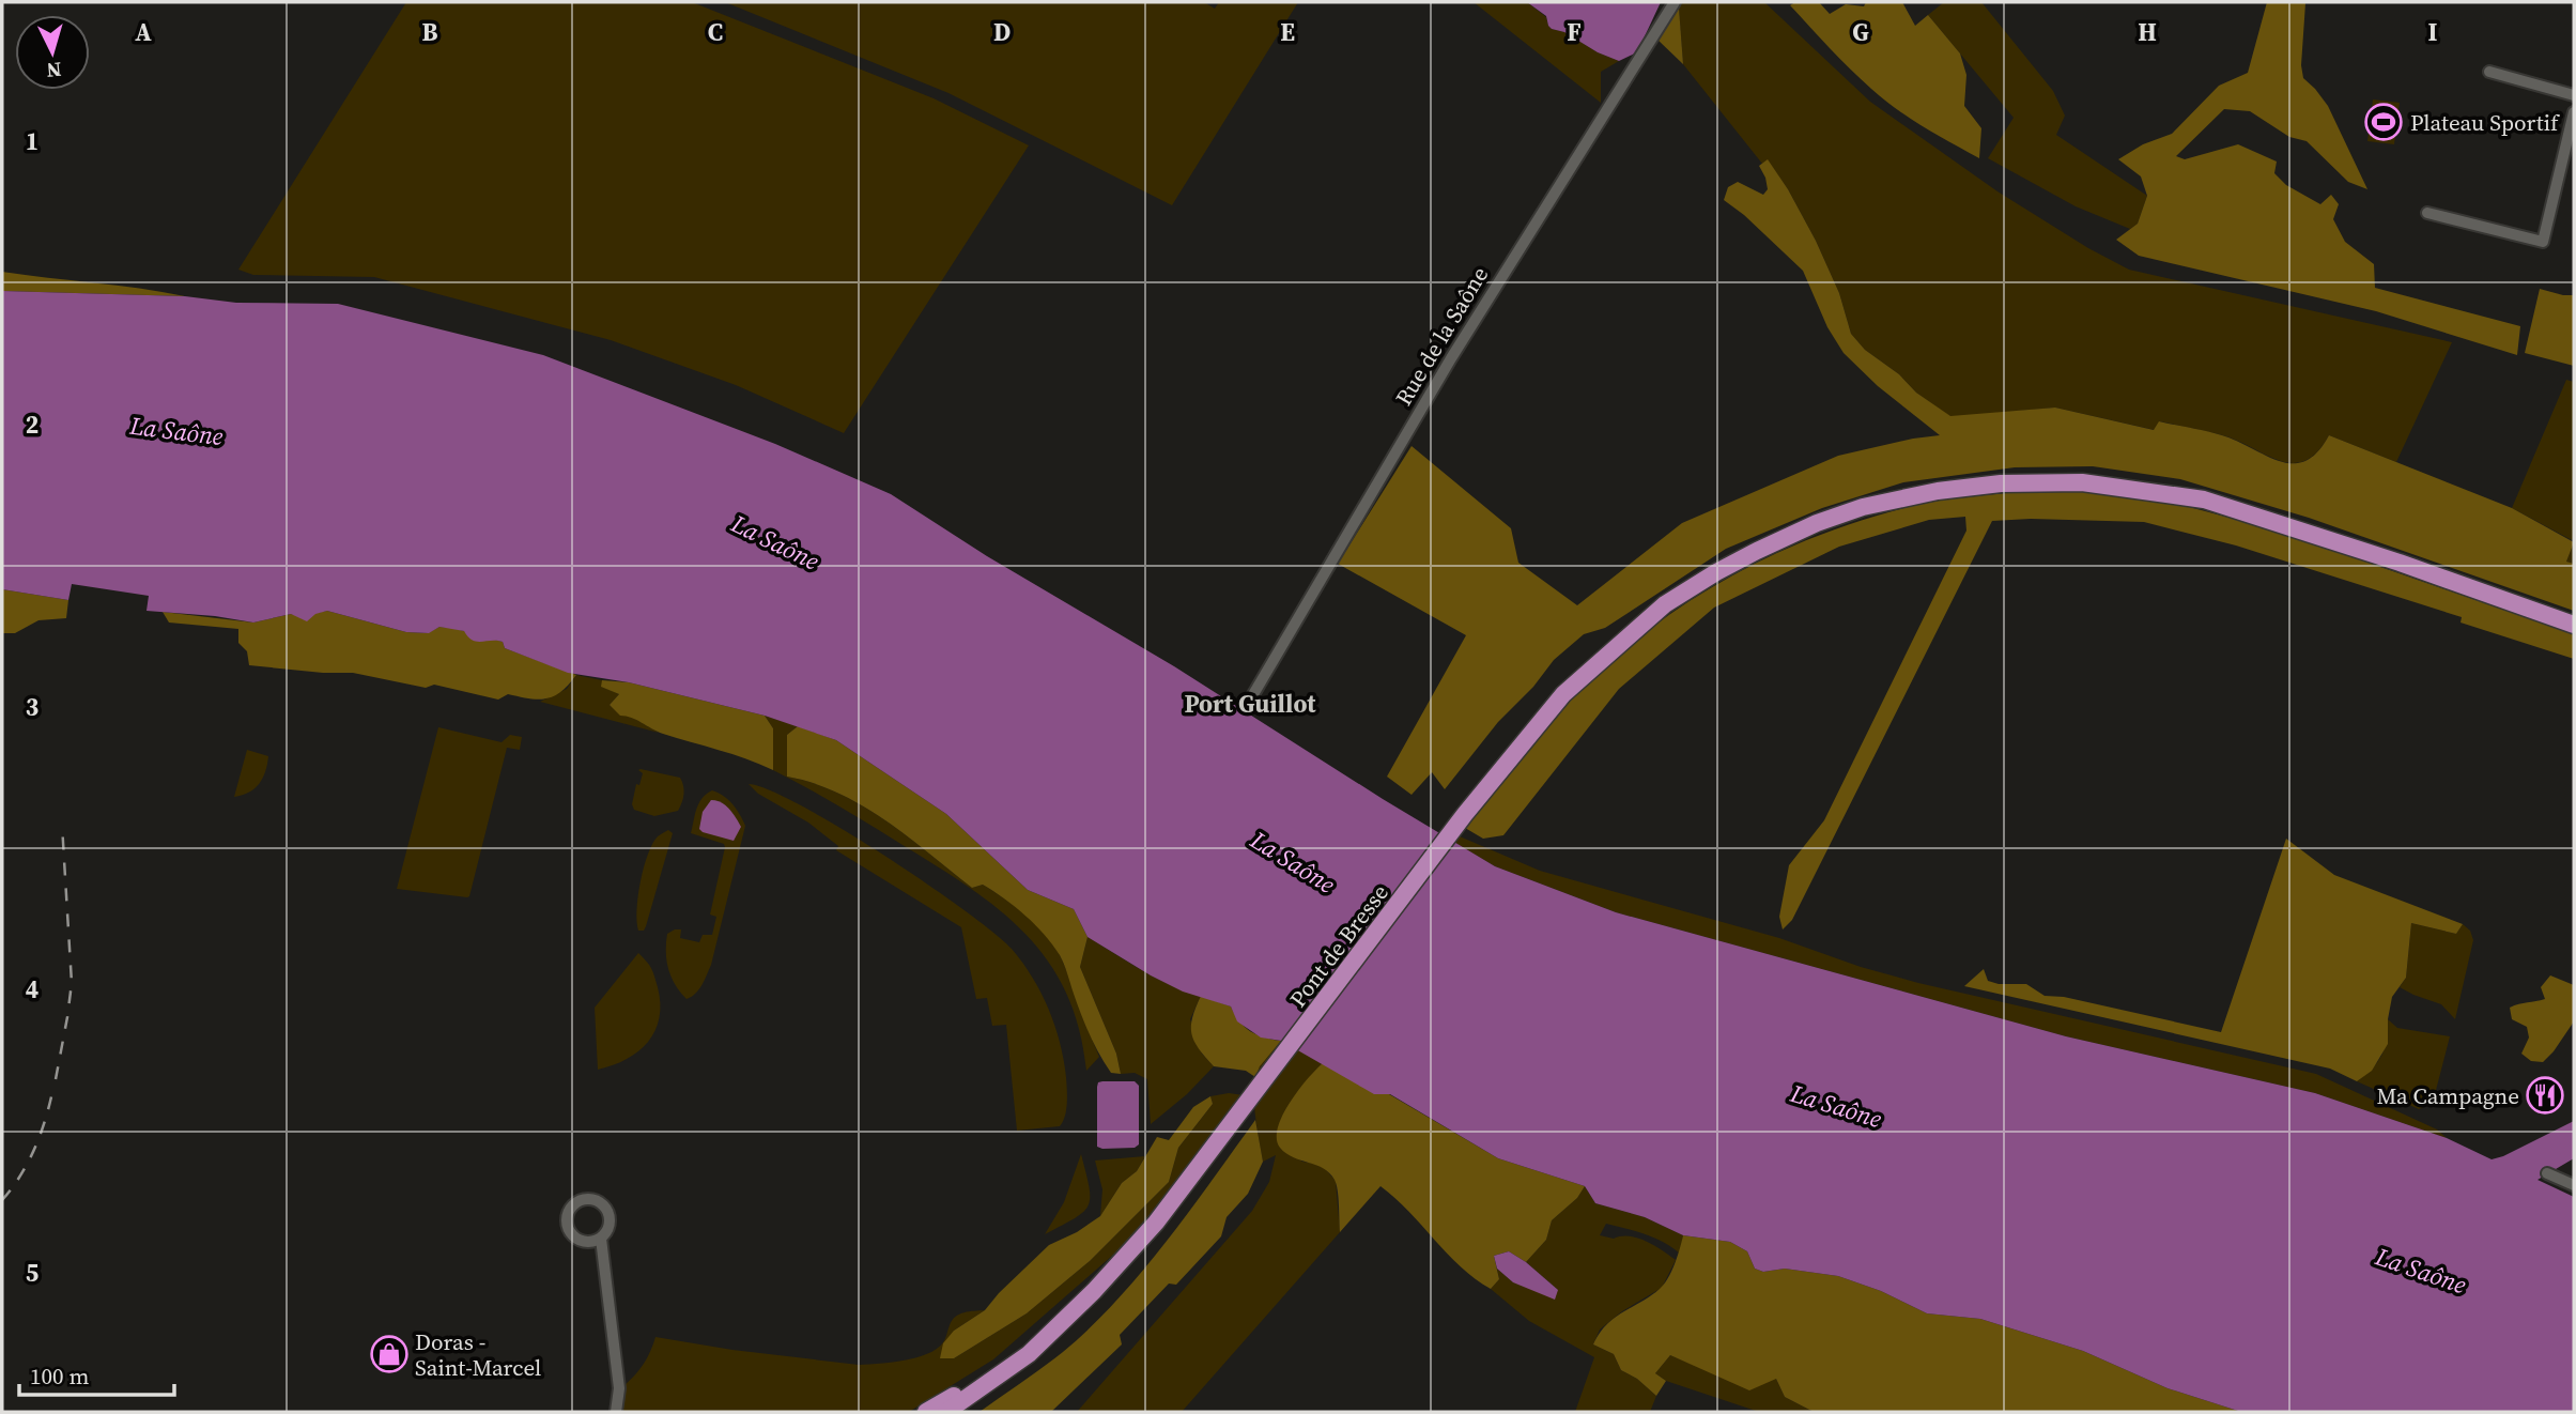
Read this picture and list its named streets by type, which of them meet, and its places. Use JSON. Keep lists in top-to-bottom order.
{
  "streets": {
    "main road": ["Pont de Bresse"],
    "street": ["Rue de la Saône"]
  },
  "districts": ["Port Guillot"],
  "water": ["La Saône"],
  "places": {
    "sports": ["Plateau Sportif"],
    "restaurant": ["Ma Campagne"],
    "shop": ["Doras - Saint-Marcel"]
  },
  "scale_bar": "100 m",
  "north": "bottom",
  "grid": {
    "columns": [
      "A",
      "B",
      "C",
      "D",
      "E",
      "F",
      "G",
      "H",
      "I"
    ],
    "rows": [
      "1",
      "2",
      "3",
      "4",
      "5"
    ]
  }
}
